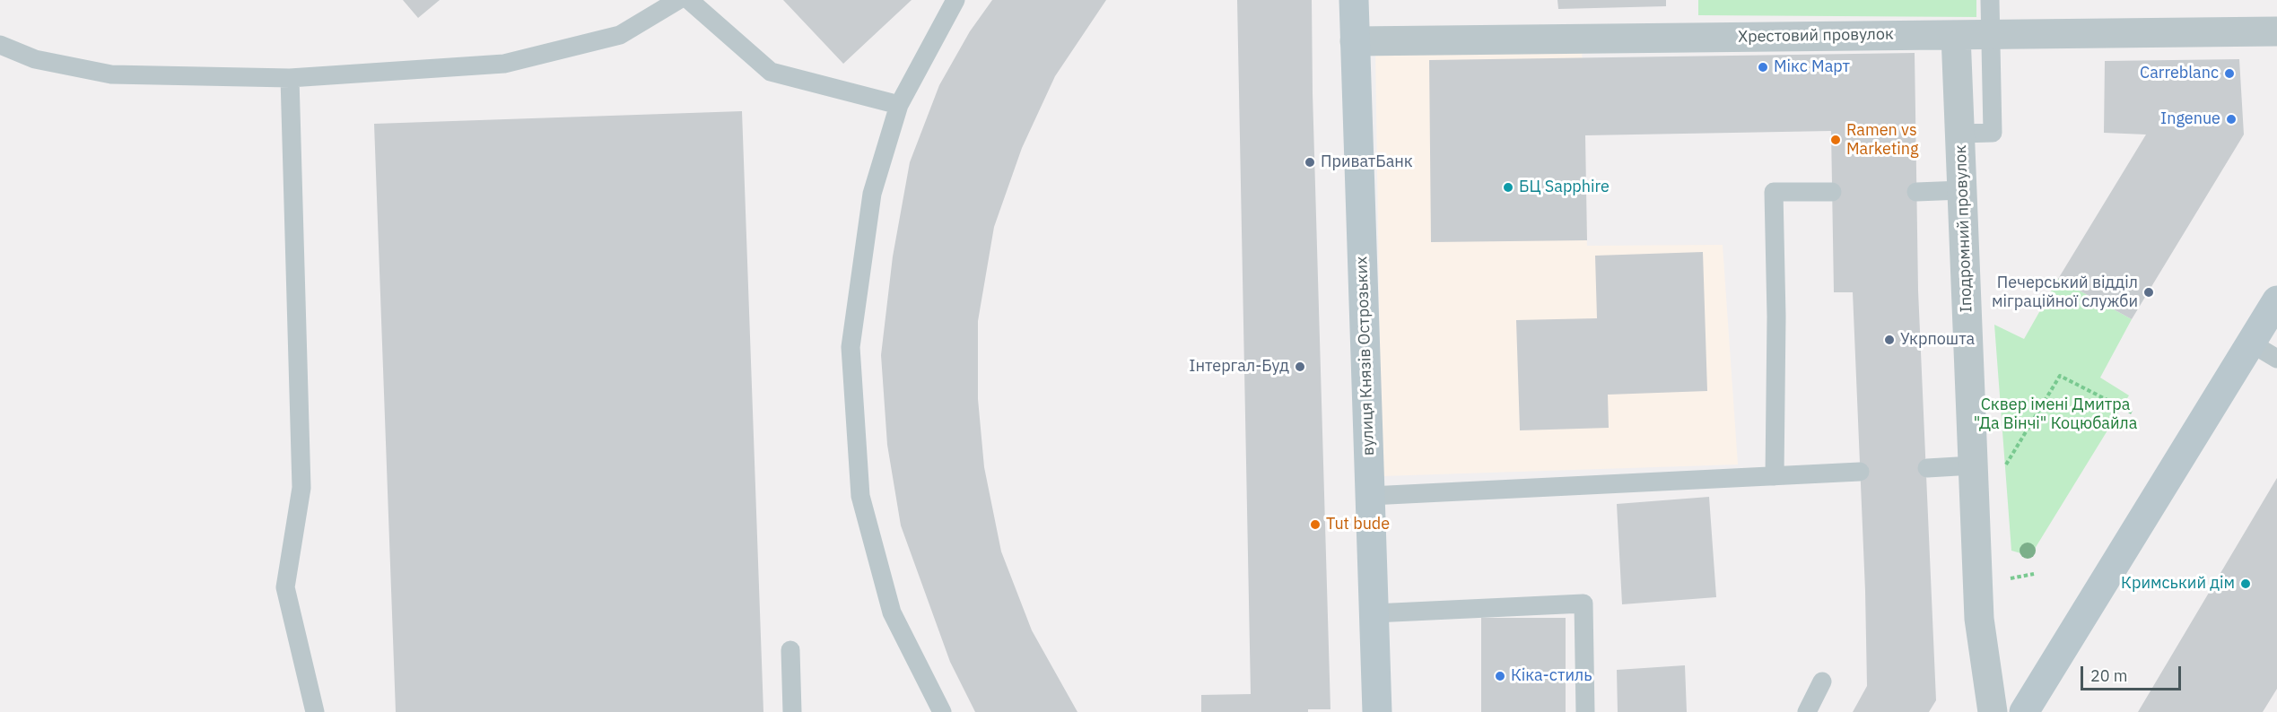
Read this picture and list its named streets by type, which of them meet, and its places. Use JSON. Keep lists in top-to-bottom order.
{
  "streets": {
    "main road": ["вулиця Князів Острозьких"],
    "street": ["Хрестовий провулок", "Іподромний провулок"]
  },
  "crossings": [
    ["Хрестовий провулок", "Іподромний провулок"],
    ["Хрестовий провулок", "вулиця Князів Острозьких"]
  ],
  "parks": ["Сквер імені Дмитра \"Да Вінчі\" Коцюбайла"],
  "places": [
    "Мікс Март",
    "Carreblanc",
    "Ingenue",
    "Ramen vs Marketing",
    "ПриватБанк",
    "БЦ Sapphire",
    "Печерський відділ міграційної служби",
    "Укрпошта",
    "Інтергал-Буд",
    "Tut bude",
    "Кримський дім",
    "Кіка-стиль"
  ],
  "scale_bar": "20 m"
}
